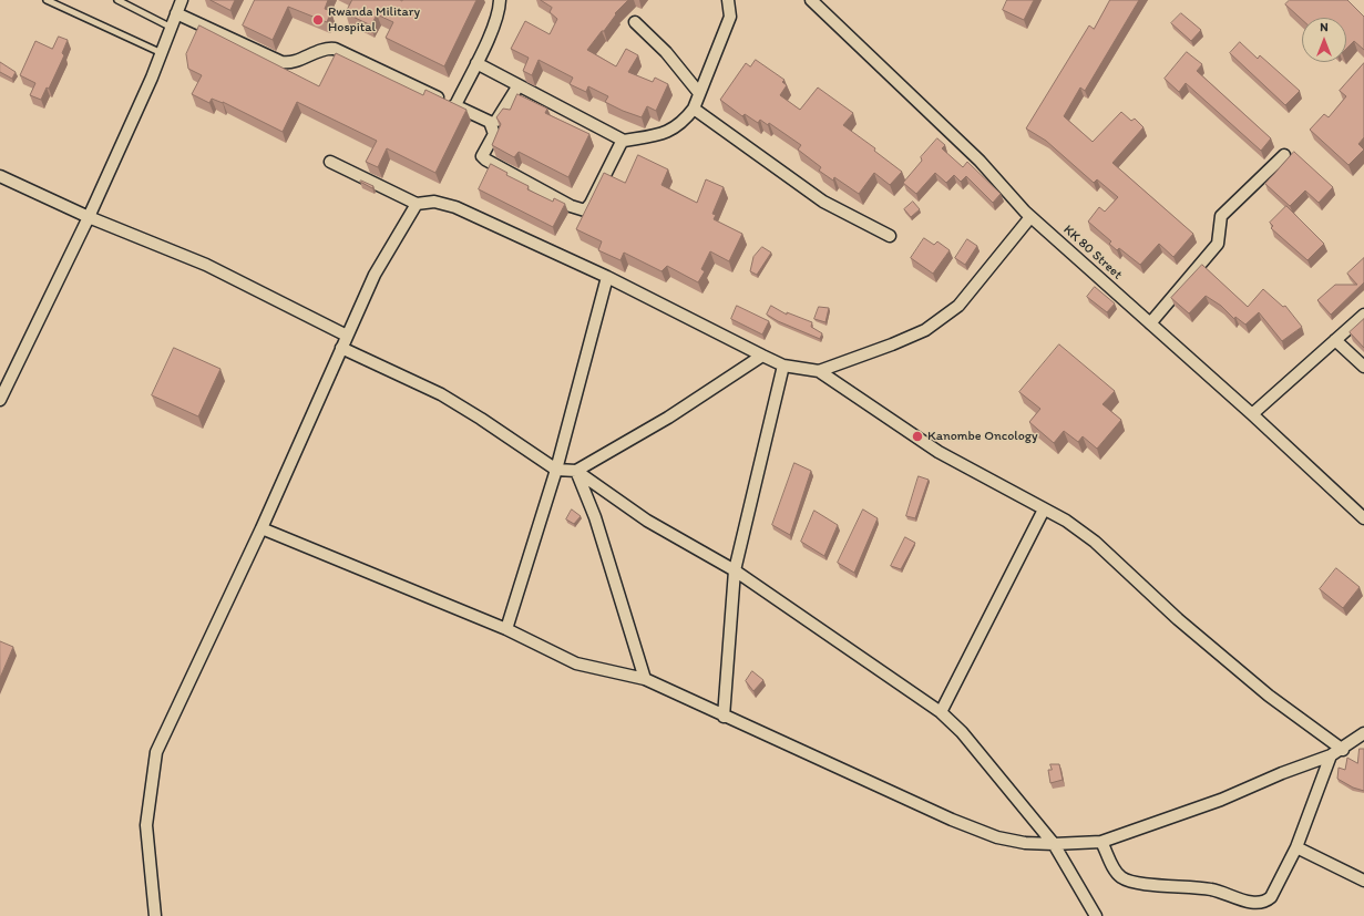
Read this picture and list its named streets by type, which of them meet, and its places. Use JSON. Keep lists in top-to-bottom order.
{
  "streets": {
    "street": ["KK 80 Street"]
  },
  "places": ["Rwanda Military Hospital", "Kanombe Oncology"],
  "north": "top"
}
